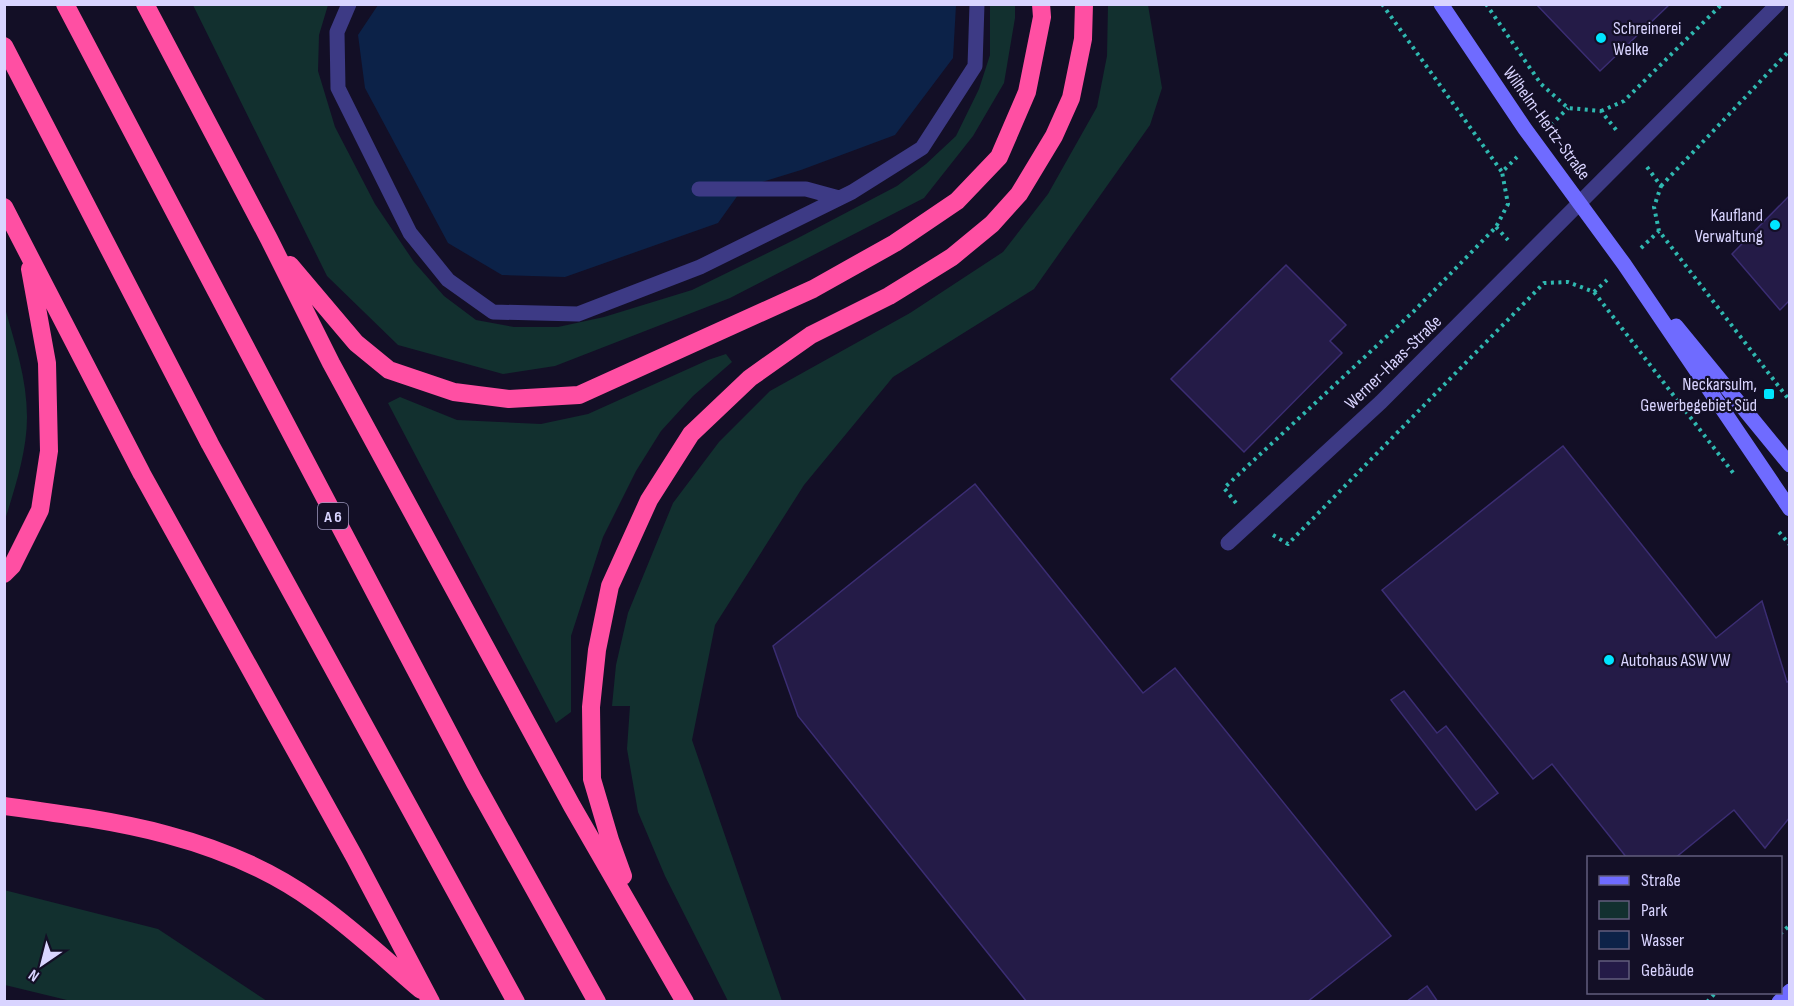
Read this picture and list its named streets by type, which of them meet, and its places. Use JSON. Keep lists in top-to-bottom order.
{
  "streets": {
    "highway": ["A 6"],
    "main road": ["Wilhelm-Hertz-Straße"],
    "street": ["Werner-Haas-Straße"]
  },
  "crossings": [
    ["Wilhelm-Hertz-Straße", "Werner-Haas-Straße"]
  ],
  "places": {
    "other": ["Schreinerei Welke", "Kaufland Verwaltung", "Autohaus ASW VW"],
    "transit": ["Neckarsulm, Gewerbegebiet Süd"]
  },
  "legend": [
    "Straße",
    "Park",
    "Wasser",
    "Gebäude"
  ],
  "north": "bottom left"
}
